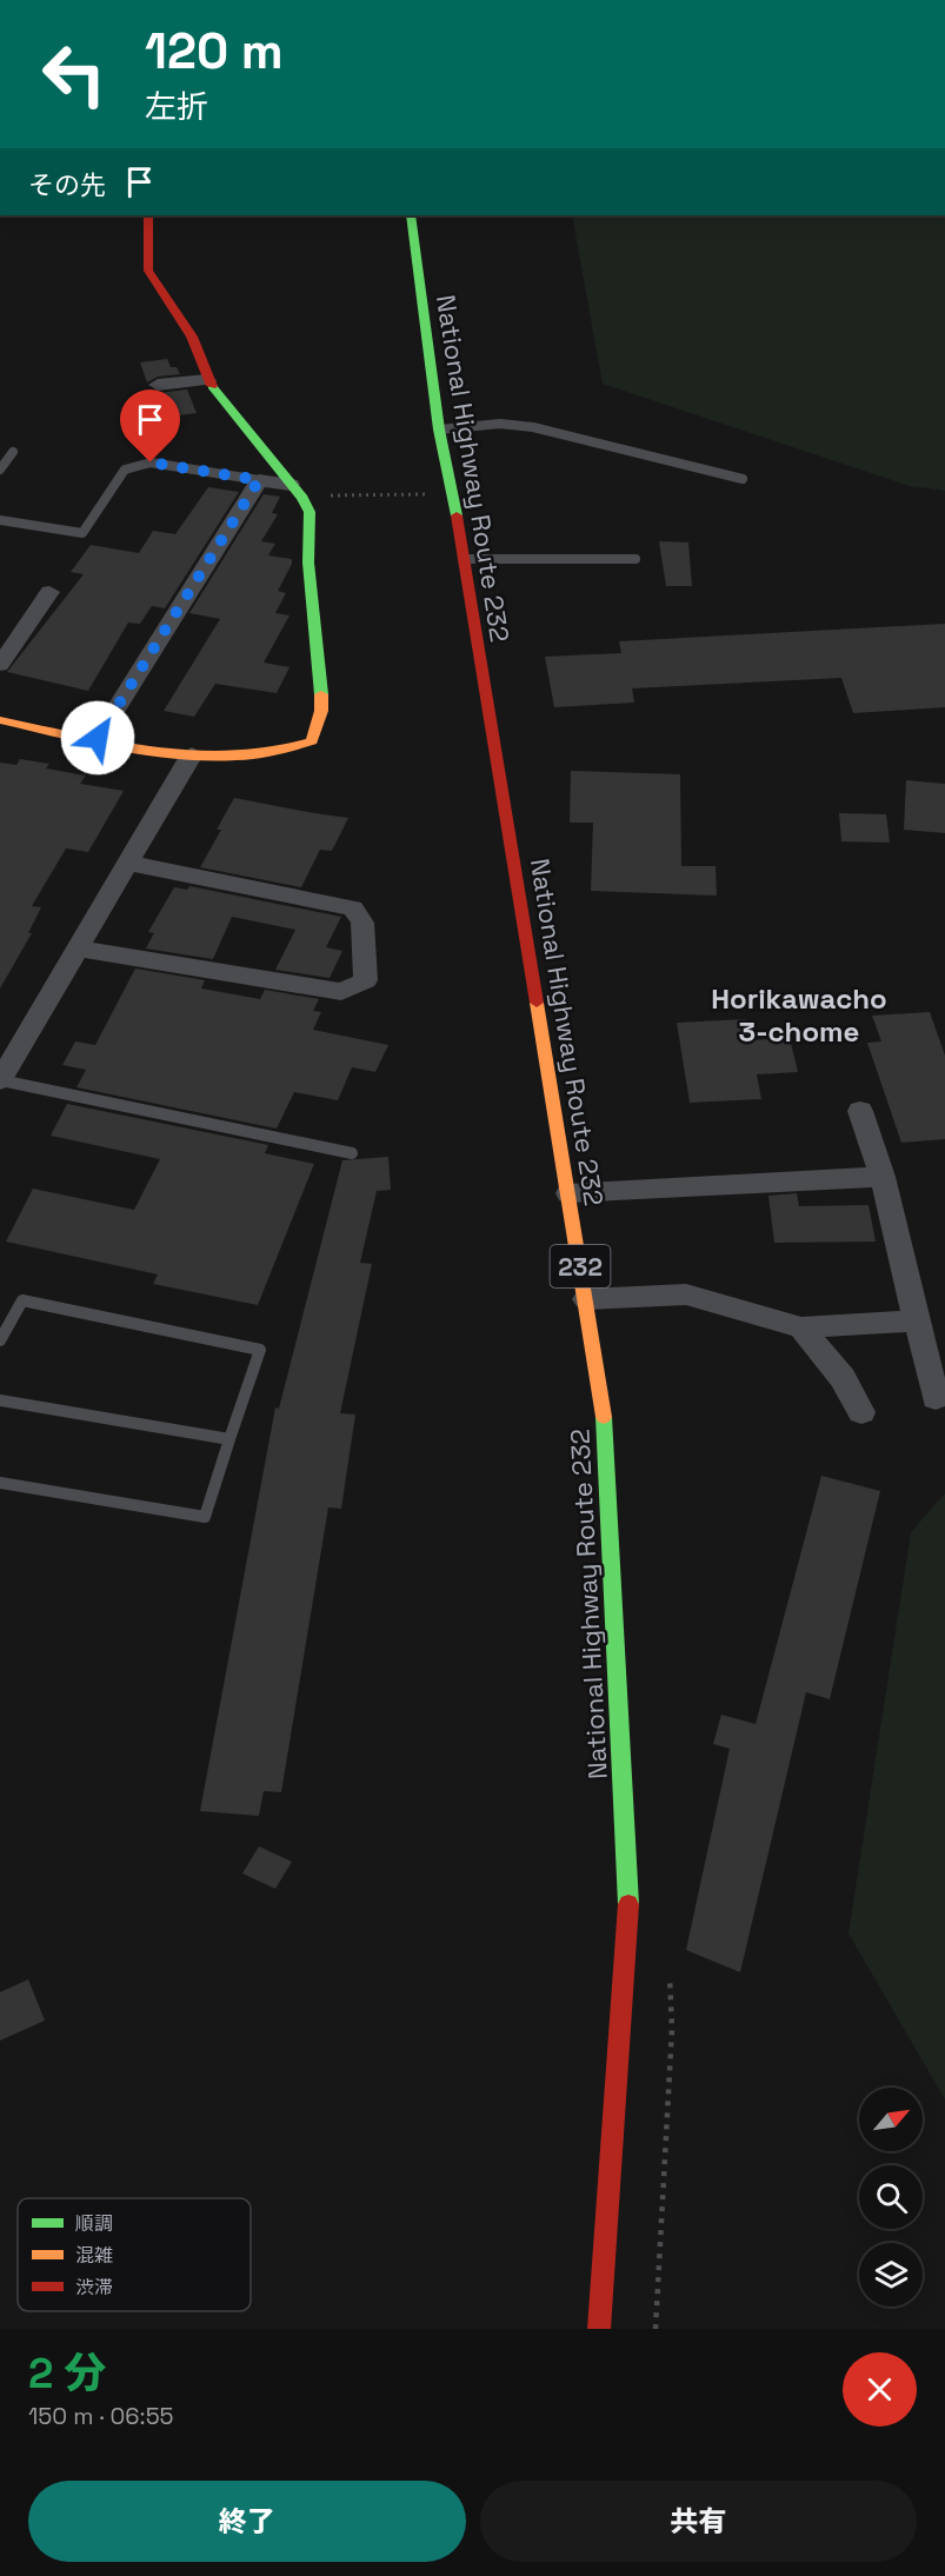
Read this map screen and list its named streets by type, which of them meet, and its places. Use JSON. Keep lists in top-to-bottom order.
{
  "streets": {
    "main road": ["National Highway Route 232", "232"]
  },
  "districts": ["Horikawacho 3-chome"],
  "legend": ["順調", "混雑", "渋滞"],
  "north": "top right",
  "page": {
    "turn": ["120 m", "左折"],
    "then": "その先",
    "heading": ["2 分", "150 m · 06:55"],
    "buttons": ["終了", "共有"]
  }
}
